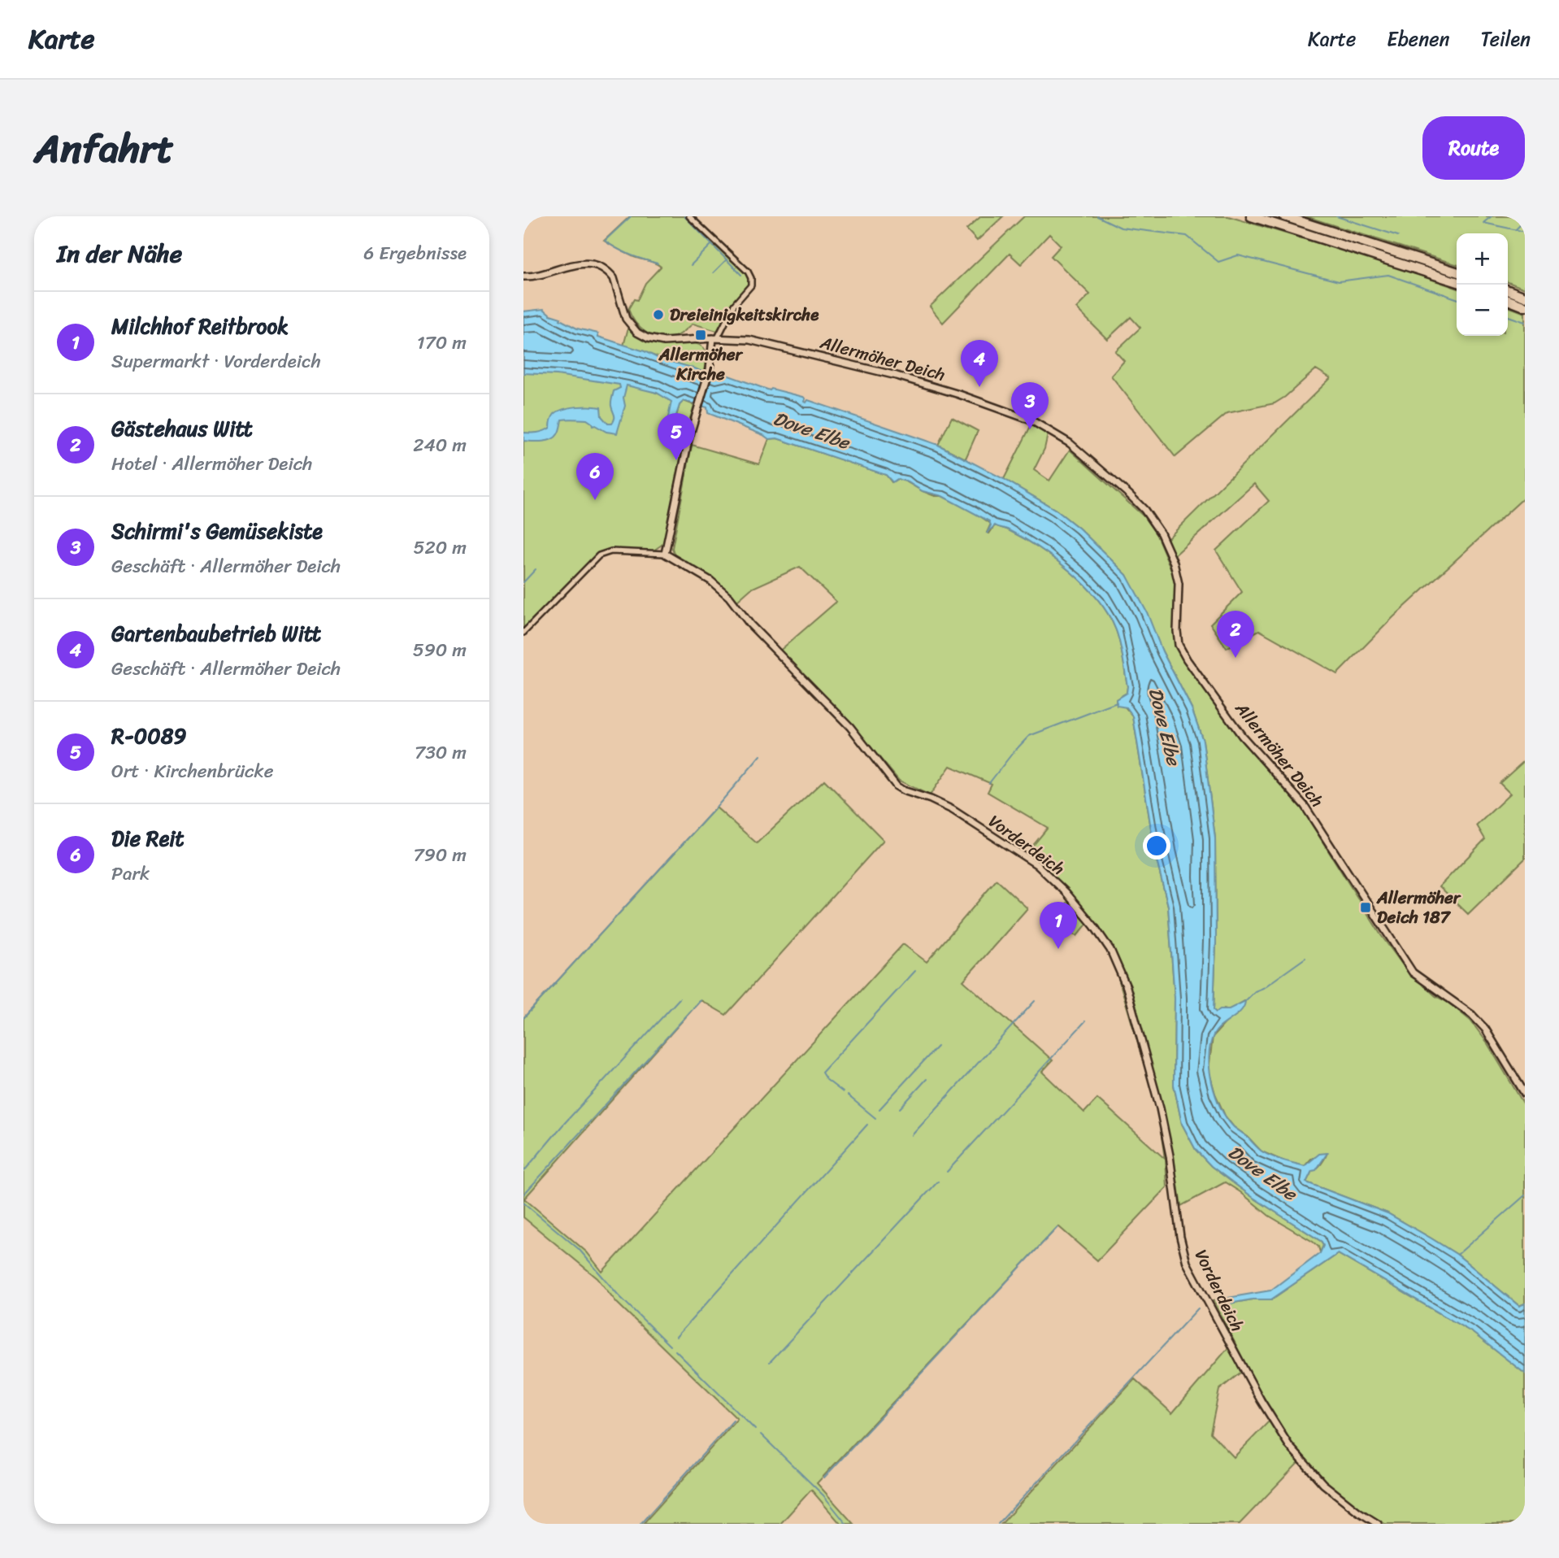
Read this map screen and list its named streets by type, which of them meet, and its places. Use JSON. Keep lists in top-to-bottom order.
{
  "streets": {
    "street": ["Allermöher Deich", "Vorderdeich"]
  },
  "water": ["Dove Elbe"],
  "places": {
    "other": ["Dreieinigkeitskirche"],
    "transit": ["Allermöher Kirche", "Allermöher Deich 187"]
  },
  "page": {
    "header": "Karte",
    "nav": ["Karte", "Ebenen", "Teilen"],
    "title": "Anfahrt",
    "buttons": "Route",
    "heading": ["In der Nähe", "6 Ergebnisse"],
    "map_buttons": ["+", "−"],
    "list": [
      {
        "mark": "1",
        "name": "Milchhof Reitbrook",
        "note": "Supermarkt · Vorderdeich",
        "value": "170 m"
      },
      {
        "mark": "2",
        "name": "Gästehaus Witt",
        "note": "Hotel · Allermöher Deich",
        "value": "240 m"
      },
      {
        "mark": "3",
        "name": "Schirmi's Gemüsekiste",
        "note": "Geschäft · Allermöher Deich",
        "value": "520 m"
      },
      {
        "mark": "4",
        "name": "Gartenbaubetrieb Witt",
        "note": "Geschäft · Allermöher Deich",
        "value": "590 m"
      },
      {
        "mark": "5",
        "name": "R-0089",
        "note": "Ort · Kirchenbrücke",
        "value": "730 m"
      },
      {
        "mark": "6",
        "name": "Die Reit",
        "note": "Park",
        "value": "790 m"
      }
    ],
    "pins": [
      "4",
      "3",
      "5",
      "6",
      "2",
      "1"
    ]
  }
}
